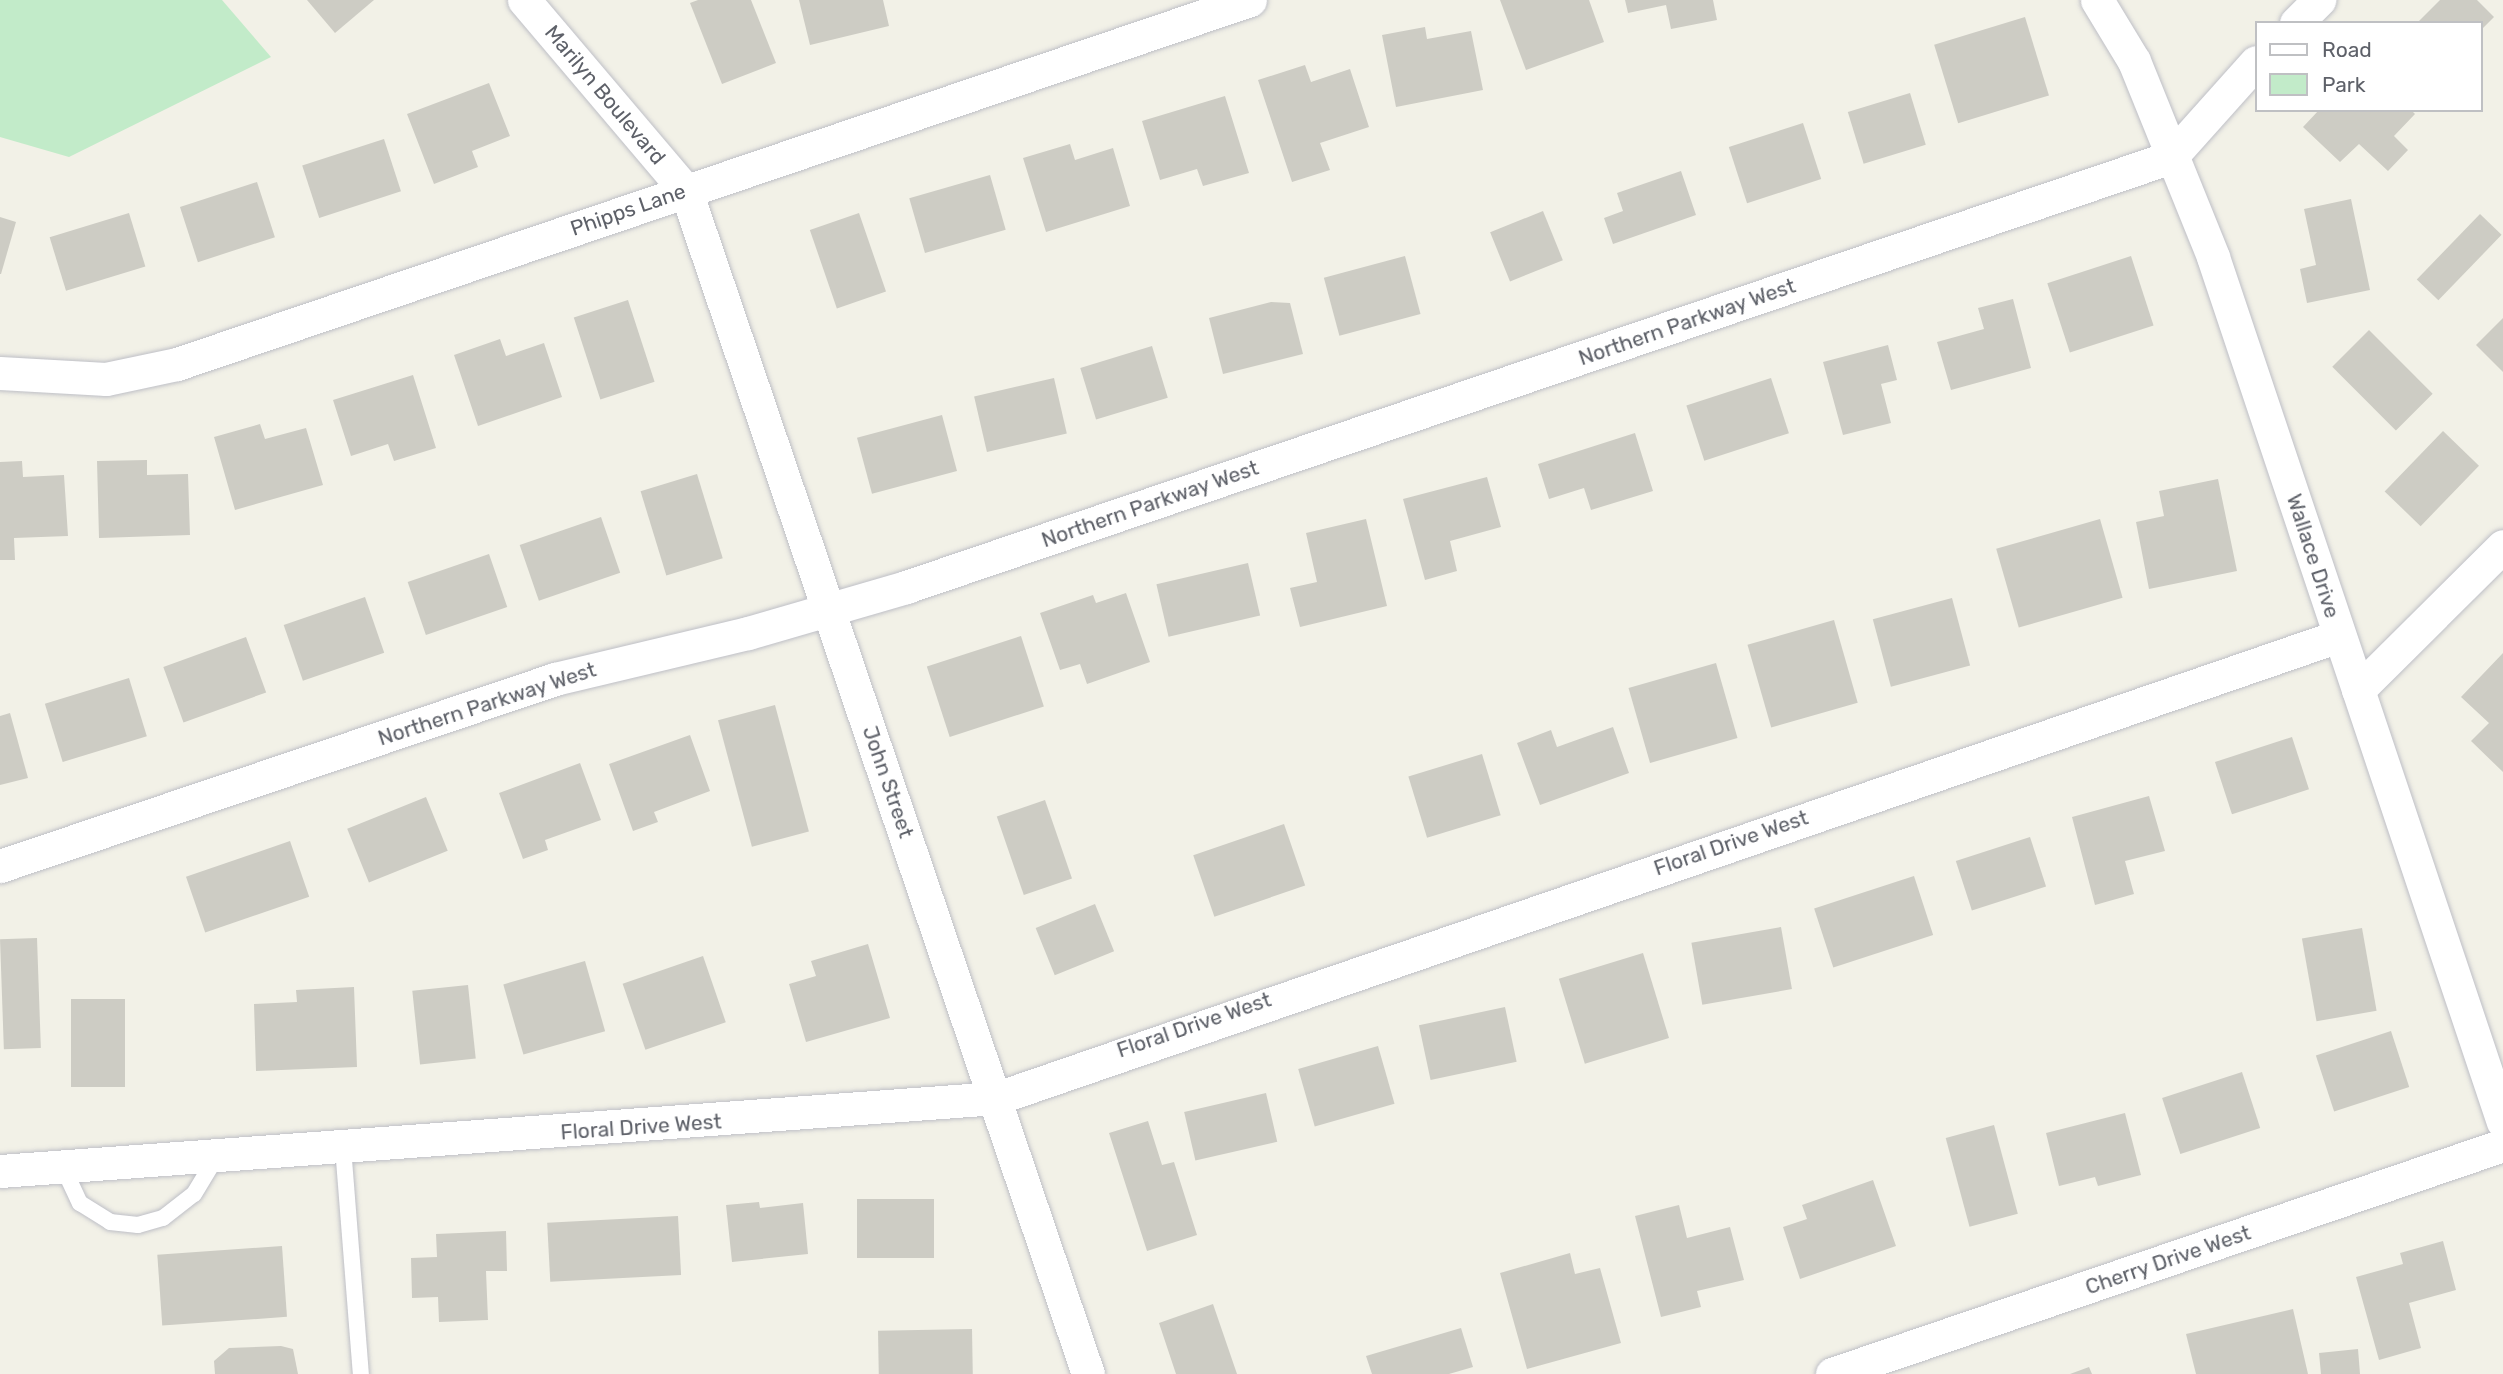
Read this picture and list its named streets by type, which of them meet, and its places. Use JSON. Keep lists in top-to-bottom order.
{
  "streets": {
    "street": [
      "Marilyn Boulevard",
      "Phipps Lane",
      "Northern Parkway West",
      "Wallace Drive",
      "John Street",
      "Floral Drive West",
      "Cherry Drive West"
    ]
  },
  "crossings": [
    ["Marilyn Boulevard", "Phipps Lane"],
    ["Marilyn Boulevard", "John Street"],
    ["Phipps Lane", "John Street"],
    ["Northern Parkway West", "Wallace Drive"],
    ["Northern Parkway West", "John Street"],
    ["Wallace Drive", "Floral Drive West"],
    ["John Street", "Floral Drive West"]
  ],
  "legend": ["Road", "Park"]
}
